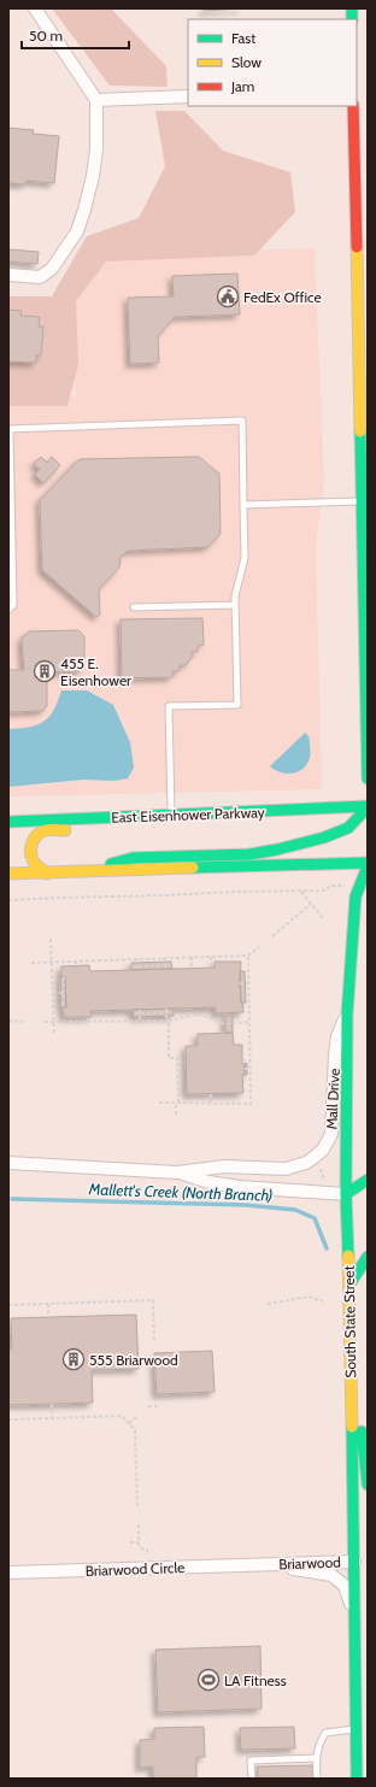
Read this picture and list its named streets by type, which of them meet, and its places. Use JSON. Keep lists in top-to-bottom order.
{
  "streets": {
    "main road": ["East Eisenhower Parkway", "South State Street"],
    "street": ["Mall Drive", "Briarwood", "Briarwood Circle"]
  },
  "crossings": [
    ["Mall Drive", "South State Street"],
    ["South State Street", "Briarwood"],
    ["Briarwood", "Briarwood Circle"]
  ],
  "water": ["Mallett's Creek (North Branch)"],
  "places": {
    "public building": ["FedEx Office"],
    "building": ["455 E. Eisenhower", "555 Briarwood"],
    "sports": ["LA Fitness"]
  },
  "legend": ["Fast", "Slow", "Jam"],
  "scale_bar": "50 m"
}
